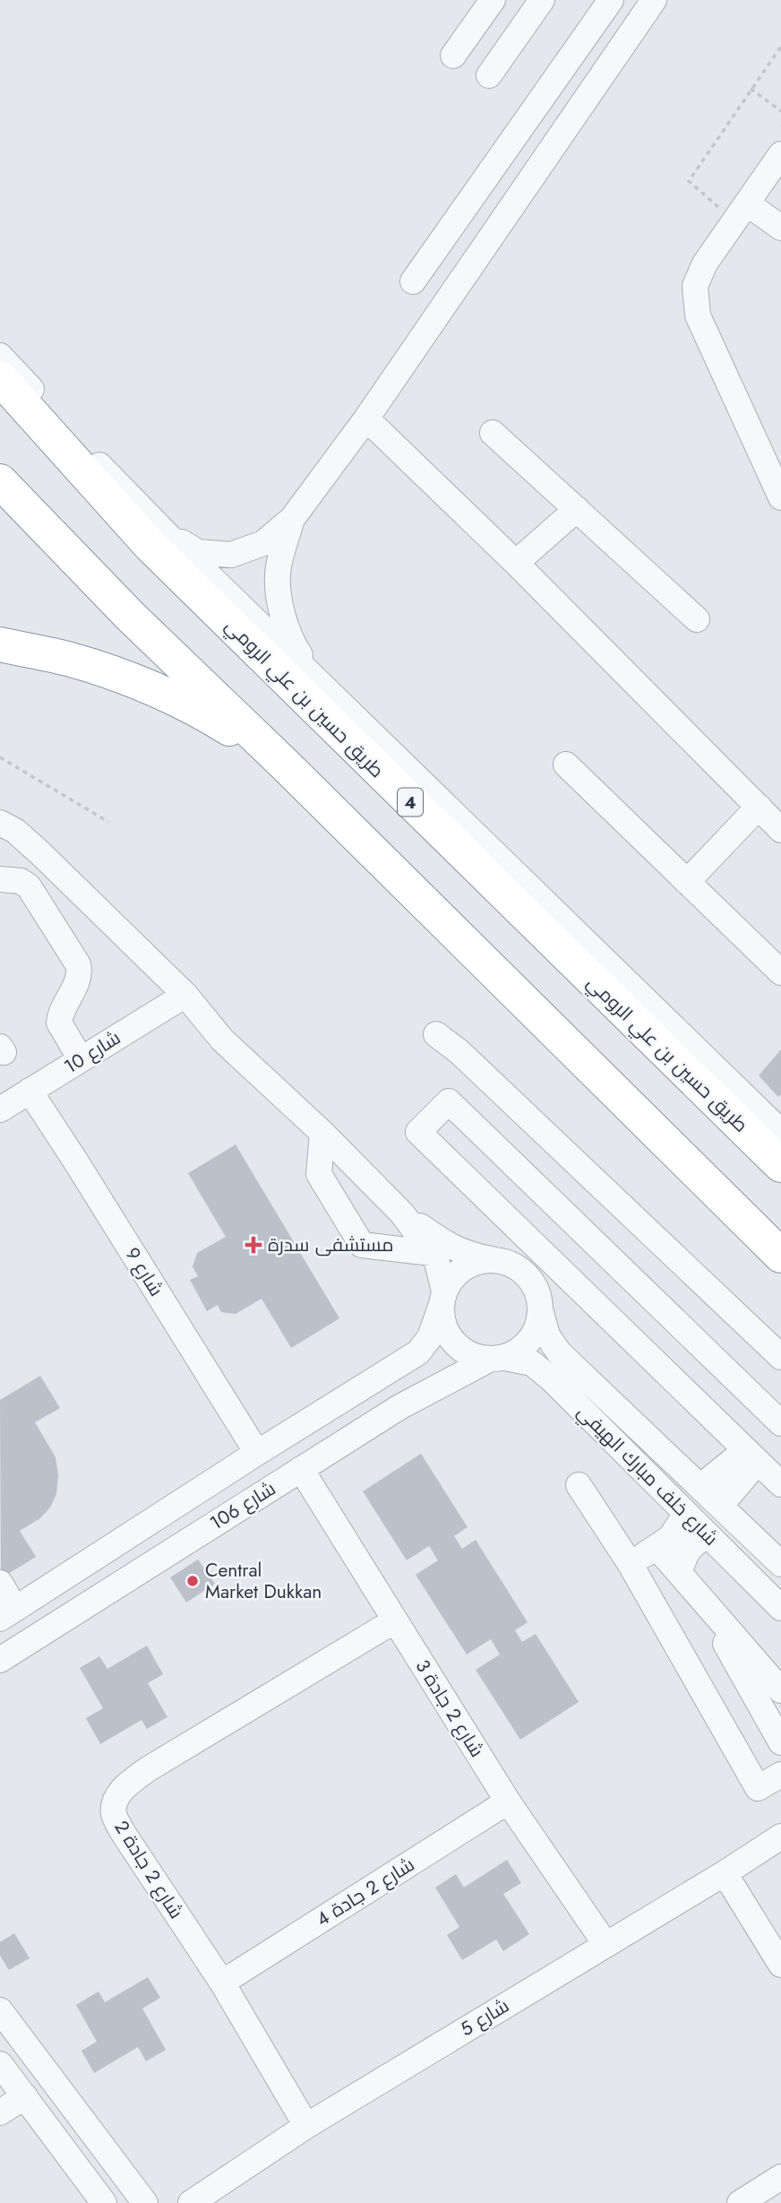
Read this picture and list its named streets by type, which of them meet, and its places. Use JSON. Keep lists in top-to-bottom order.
{
  "streets": {
    "highway": ["طريق حسين بن علي الرومي", "4"],
    "street": [
      "شارع 10",
      "شارع 9",
      "شارع خلف مبارك الهيفي",
      "شارع 106",
      "شارع 2 جادة 3",
      "شارع 2 جادة 2",
      "شارع 2 جادة 4",
      "شارع 5"
    ]
  },
  "crossings": [
    ["شارع 10", "شارع 9"],
    ["شارع 9", "شارع 106"],
    ["شارع خلف مبارك الهيفي", "شارع 106"],
    ["شارع 106", "شارع 2 جادة 3"],
    ["شارع 2 جادة 3", "شارع 2 جادة 2"],
    ["شارع 2 جادة 3", "شارع 2 جادة 4"],
    ["شارع 2 جادة 3", "شارع 5"],
    ["شارع 2 جادة 2", "شارع 2 جادة 4"],
    ["شارع 2 جادة 2", "شارع 5"]
  ],
  "places": {
    "health": ["مستشفى سدرة"],
    "other": ["Central Market Dukkan"]
  }
}
